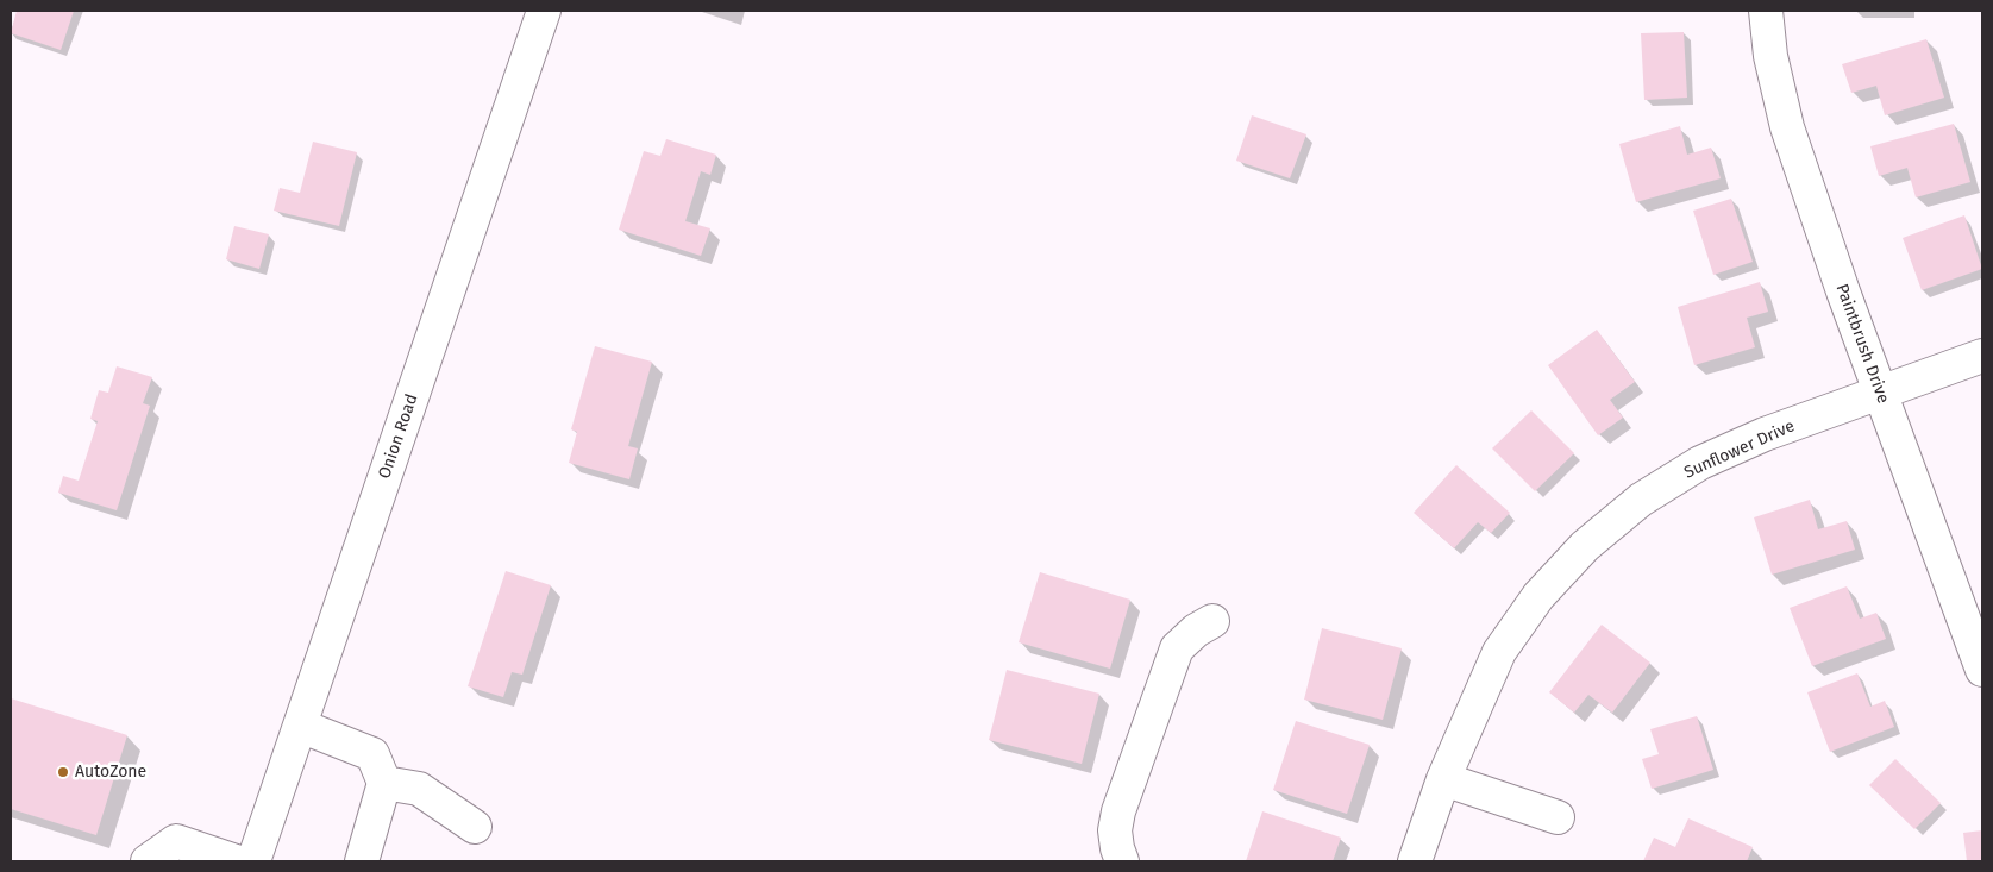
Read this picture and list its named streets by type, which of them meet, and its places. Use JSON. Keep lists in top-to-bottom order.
{
  "streets": {
    "street": ["Paintbrush Drive", "Onion Road", "Sunflower Drive"]
  },
  "crossings": [
    ["Paintbrush Drive", "Sunflower Drive"]
  ],
  "places": ["AutoZone"]
}
